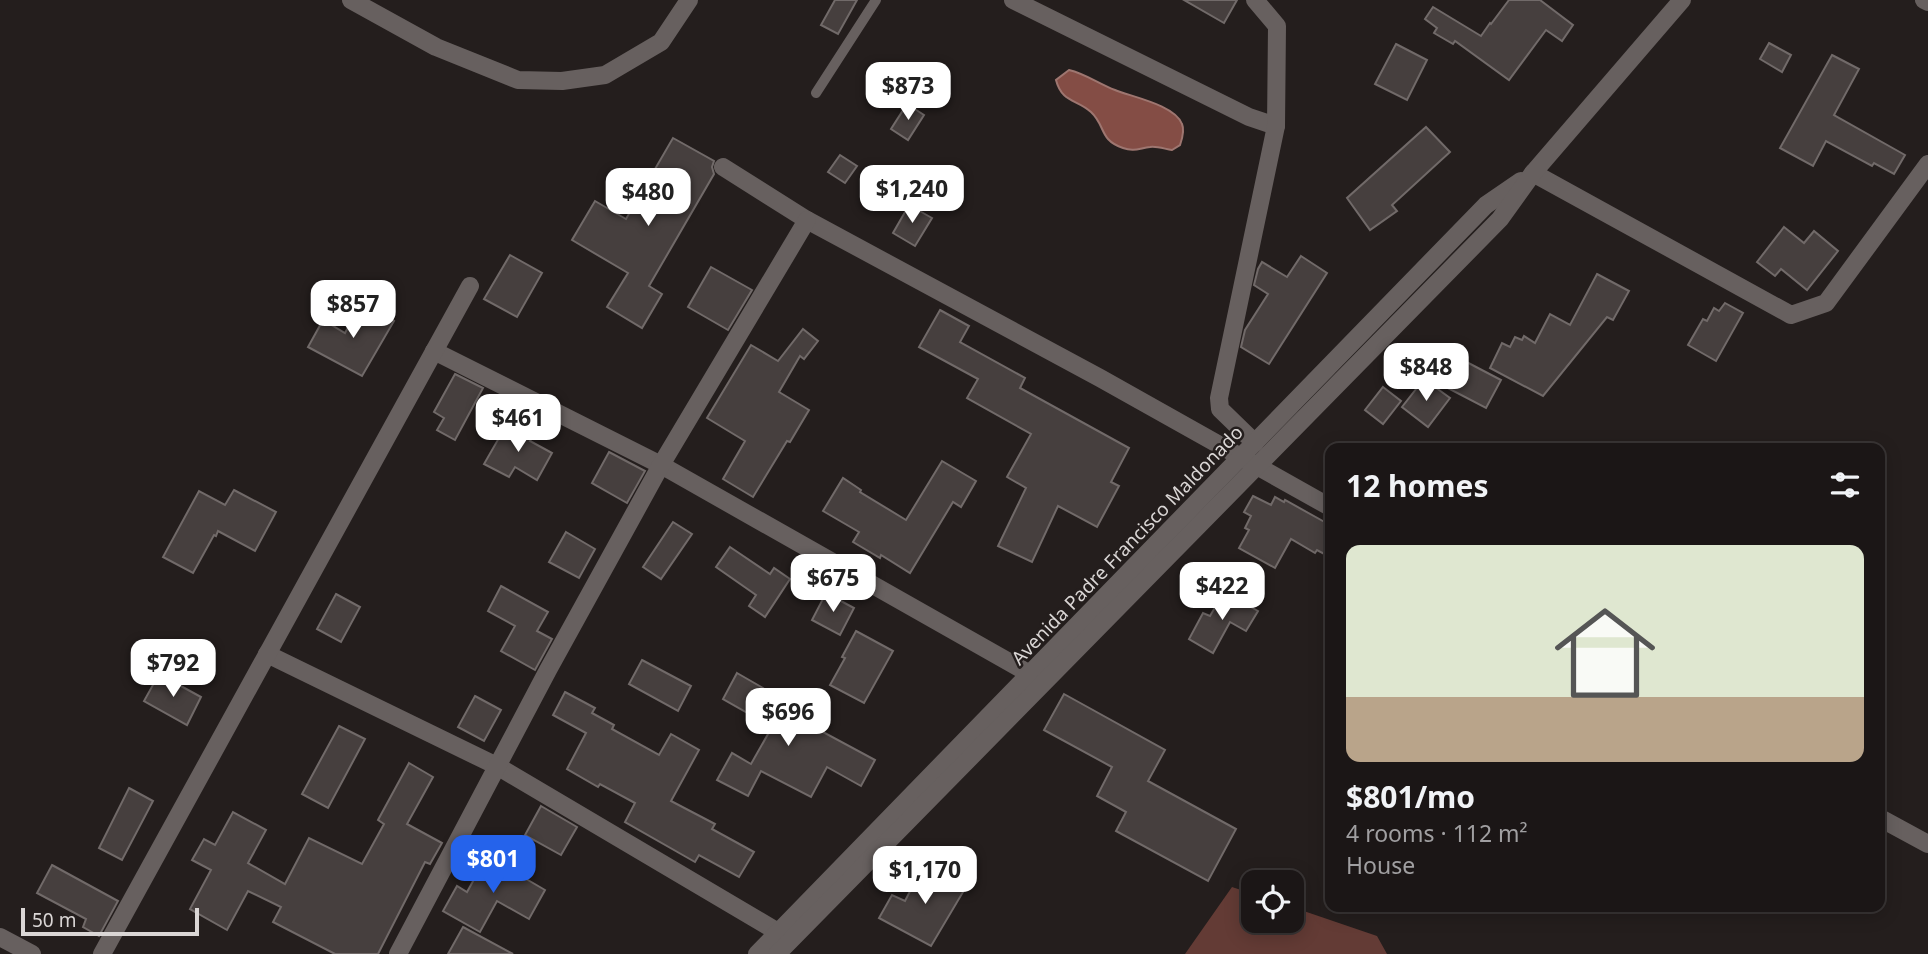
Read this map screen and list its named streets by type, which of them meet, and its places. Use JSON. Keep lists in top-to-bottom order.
{
  "streets": {
    "street": ["Avenida Padre Francisco Maldonado"]
  },
  "scale_bar": "50 m",
  "page": {
    "price": [
      "$873",
      "$1,240",
      "$480",
      "$857",
      "$848",
      "$461",
      "$675",
      "$422",
      "$792",
      "$696",
      "$801",
      "$1,170"
    ],
    "heading": "12 homes",
    "list": [
      {
        "name": "$801/mo",
        "note": "4 rooms · 112 m² · House"
      }
    ],
    "scale": "50 m"
  }
}
